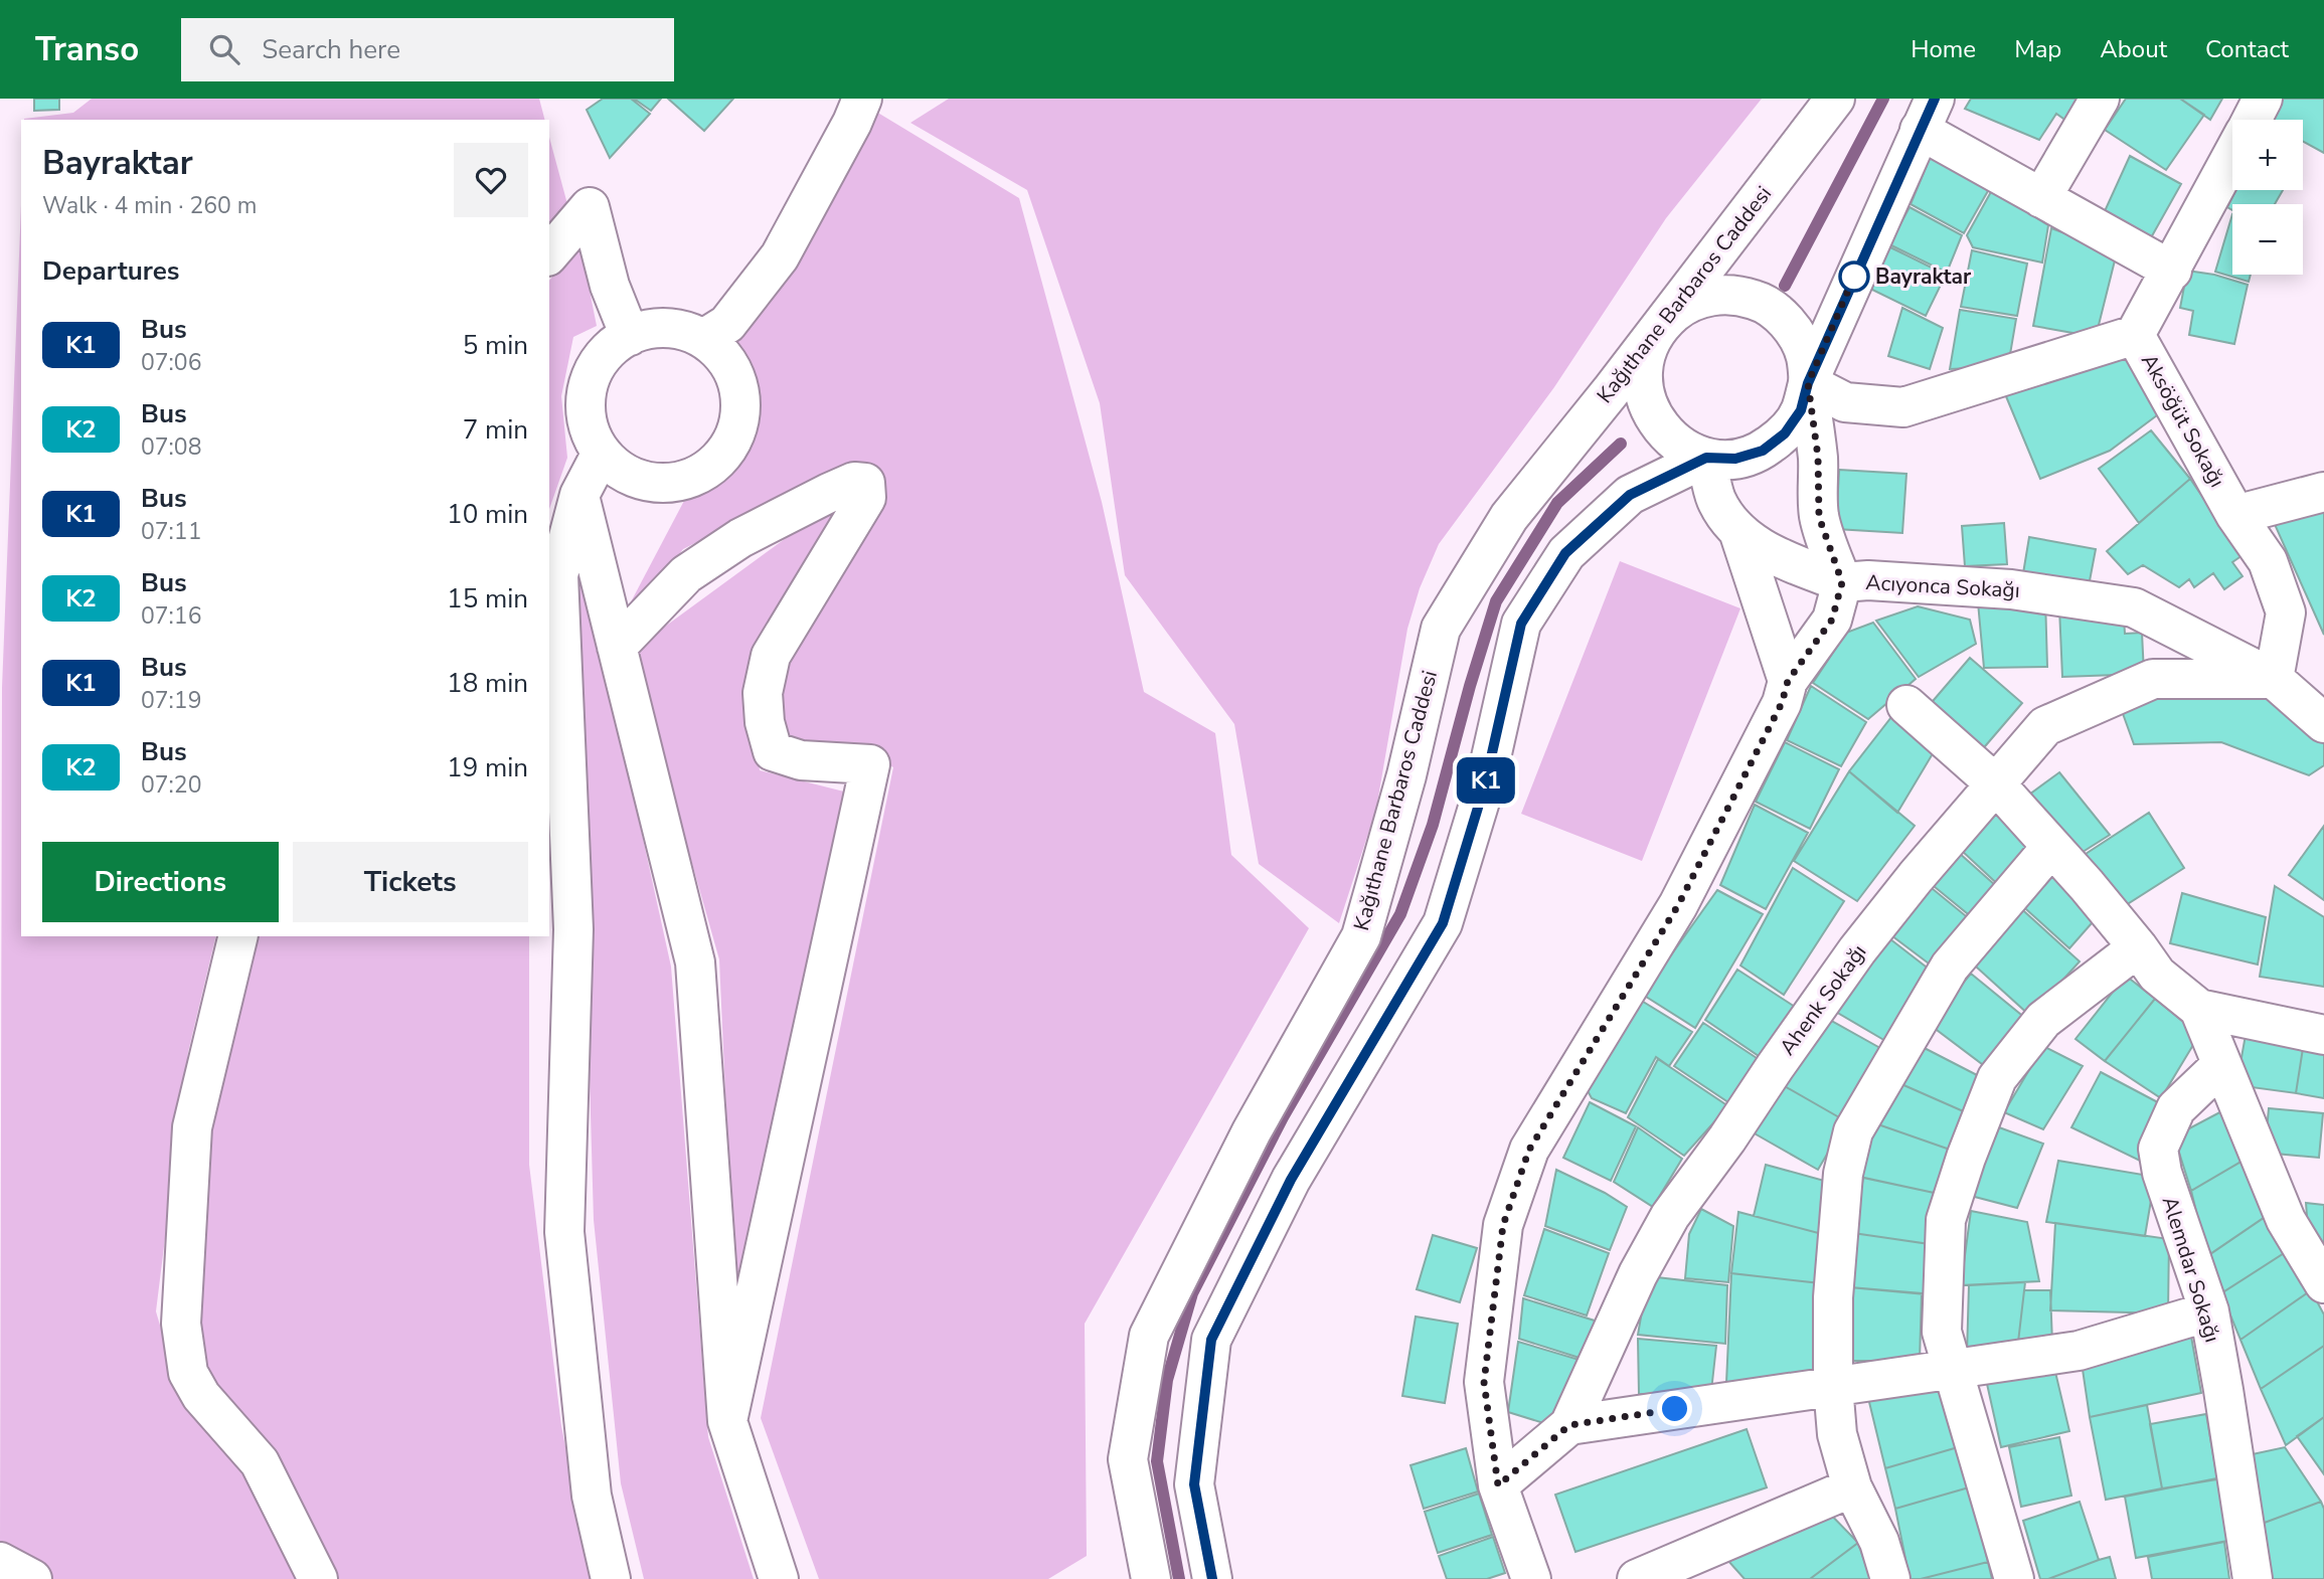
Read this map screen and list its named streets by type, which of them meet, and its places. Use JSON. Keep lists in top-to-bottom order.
{
  "streets": {
    "street": [
      "Kağıthane Barbaros Caddesi",
      "Aksöğüt Sokağı",
      "Acıyonca Sokağı",
      "Ahenk Sokağı",
      "Alemdar Sokağı"
    ]
  },
  "crossings": [
    ["Aksöğüt Sokağı", "Acıyonca Sokağı"],
    ["Aksöğüt Sokağı", "Ahenk Sokağı"],
    ["Acıyonca Sokağı", "Ahenk Sokağı"]
  ],
  "places": ["Bayraktar"],
  "lines": ["bus line K1"],
  "page": {
    "header": "Transo",
    "search": "Search here",
    "nav": [
      "Home",
      "Map",
      "About",
      "Contact"
    ],
    "on_map": "K1",
    "map_buttons": ["+", "−"],
    "heading": [
      ["Bayraktar", "Walk · 4 min · 260 m"],
      "Departures"
    ],
    "list": [
      {
        "mark": "K1",
        "name": "Bus",
        "note": "07:06",
        "value": "5 min"
      },
      {
        "mark": "K2",
        "name": "Bus",
        "note": "07:08",
        "value": "7 min"
      },
      {
        "mark": "K1",
        "name": "Bus",
        "note": "07:11",
        "value": "10 min"
      },
      {
        "mark": "K2",
        "name": "Bus",
        "note": "07:16",
        "value": "15 min"
      },
      {
        "mark": "K1",
        "name": "Bus",
        "note": "07:19",
        "value": "18 min"
      },
      {
        "mark": "K2",
        "name": "Bus",
        "note": "07:20",
        "value": "19 min"
      }
    ],
    "buttons": ["Directions", "Tickets"]
  }
}
